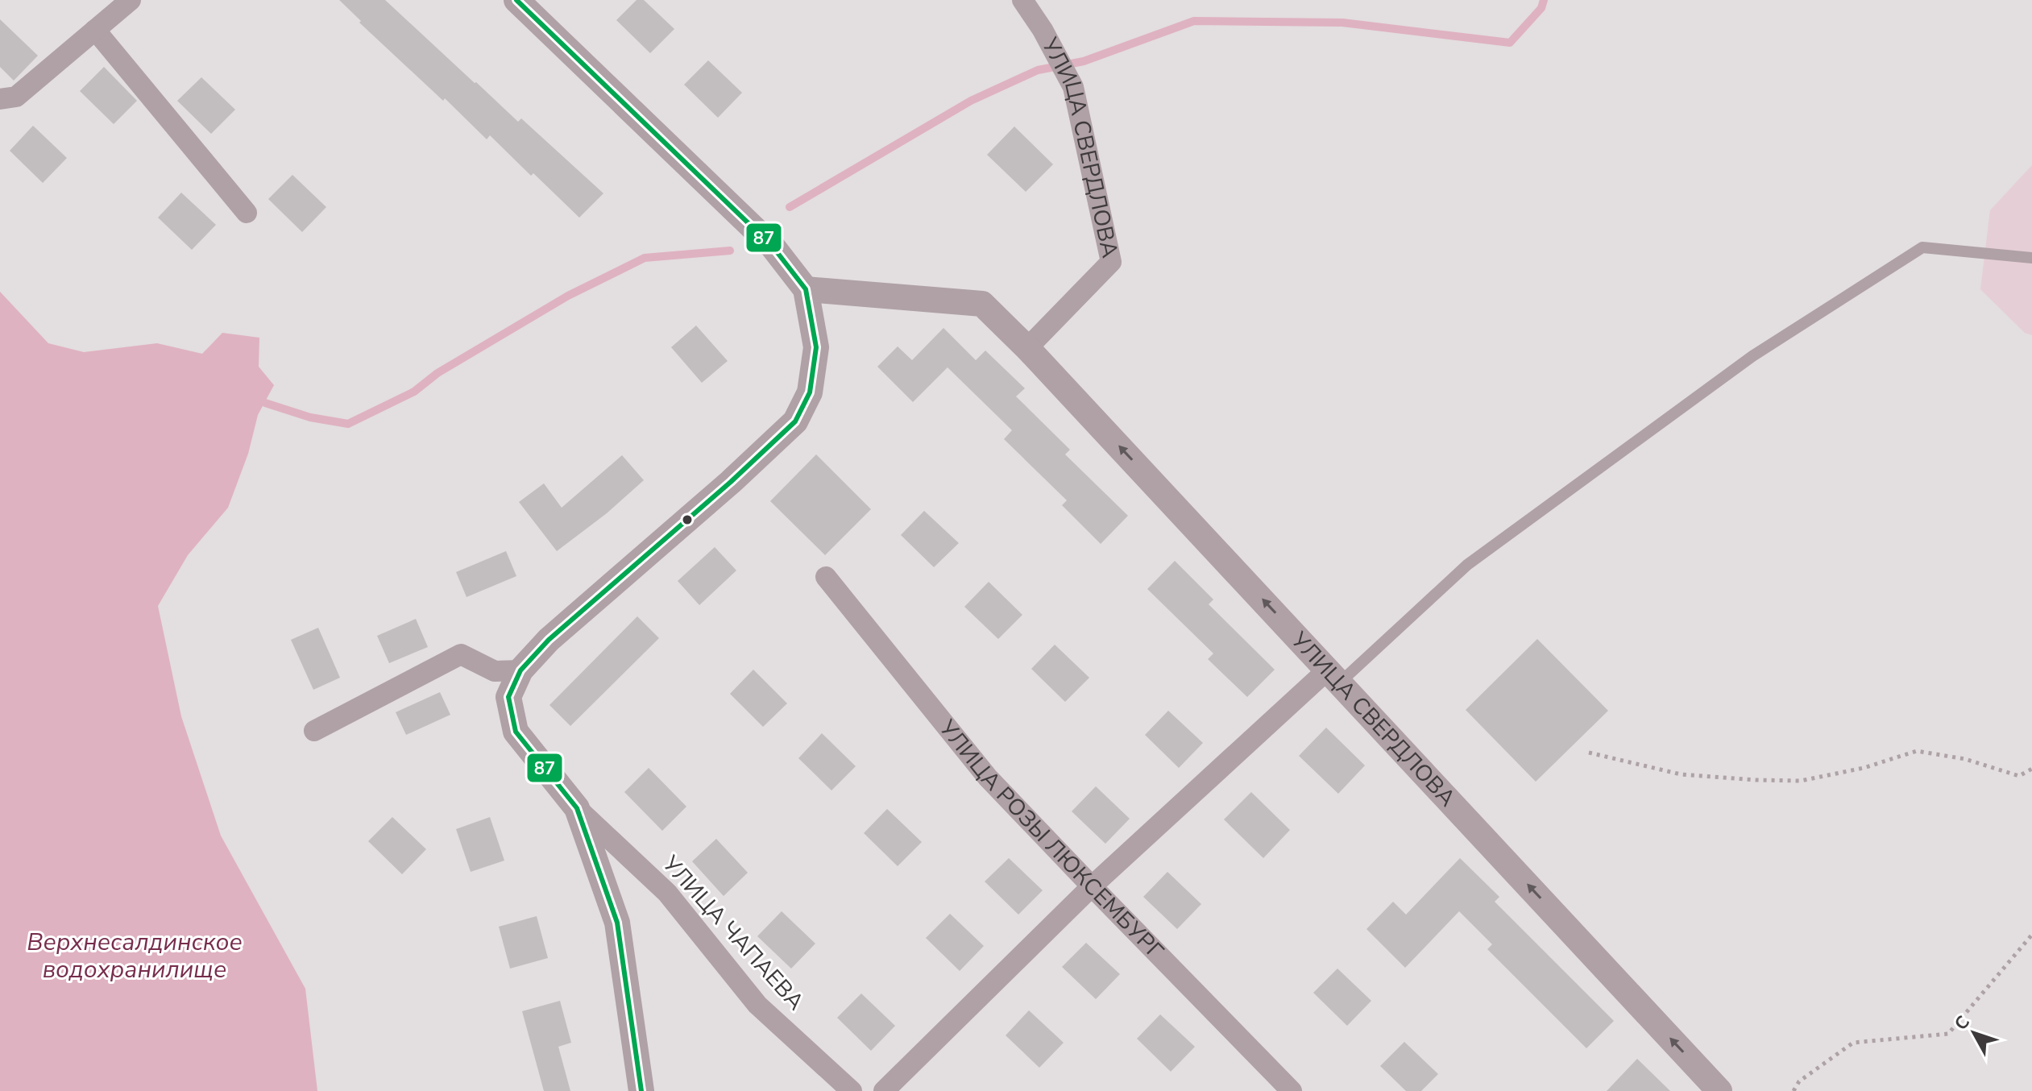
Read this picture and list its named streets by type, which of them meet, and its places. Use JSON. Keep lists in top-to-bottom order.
{
  "streets": {
    "street": ["УЛИЦА СВЕРДЛОВА", "УЛИЦА РОЗЫ ЛЮКСЕМБУРГ", "УЛИЦА ЧАПАЕВА"]
  },
  "one_way": ["УЛИЦА СВЕРДЛОВА"],
  "water": ["Верхнесалдинское водохранилище"],
  "lines": ["transit line 87"],
  "north": "top left"
}
